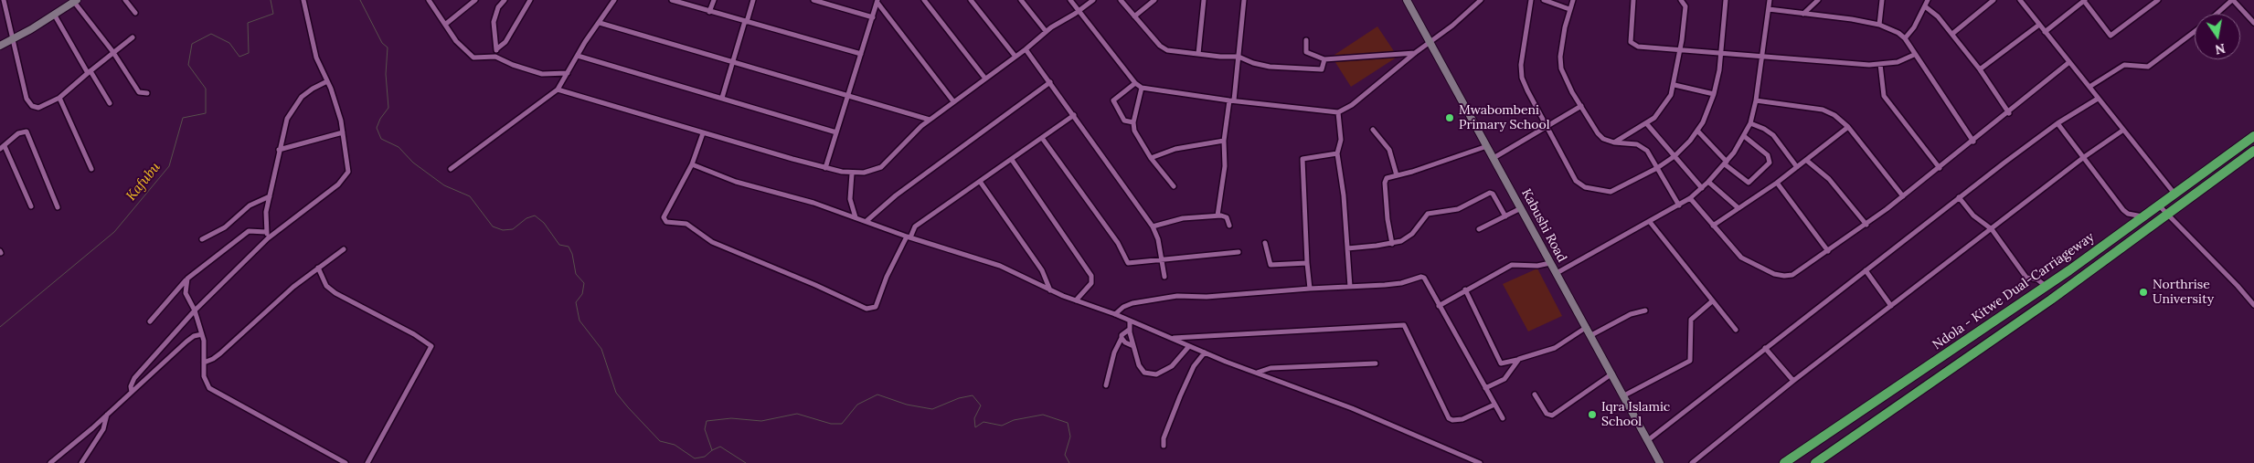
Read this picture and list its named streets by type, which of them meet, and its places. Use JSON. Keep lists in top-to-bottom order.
{
  "streets": {
    "highway": ["Ndola - Kitwe Dual-Carriageway"],
    "main road": ["Kabushi Road"]
  },
  "water": ["Kafubu"],
  "places": ["Mwabombeni Primary School", "Northrise University", "Iqra Islamic School"],
  "north": "bottom"
}
